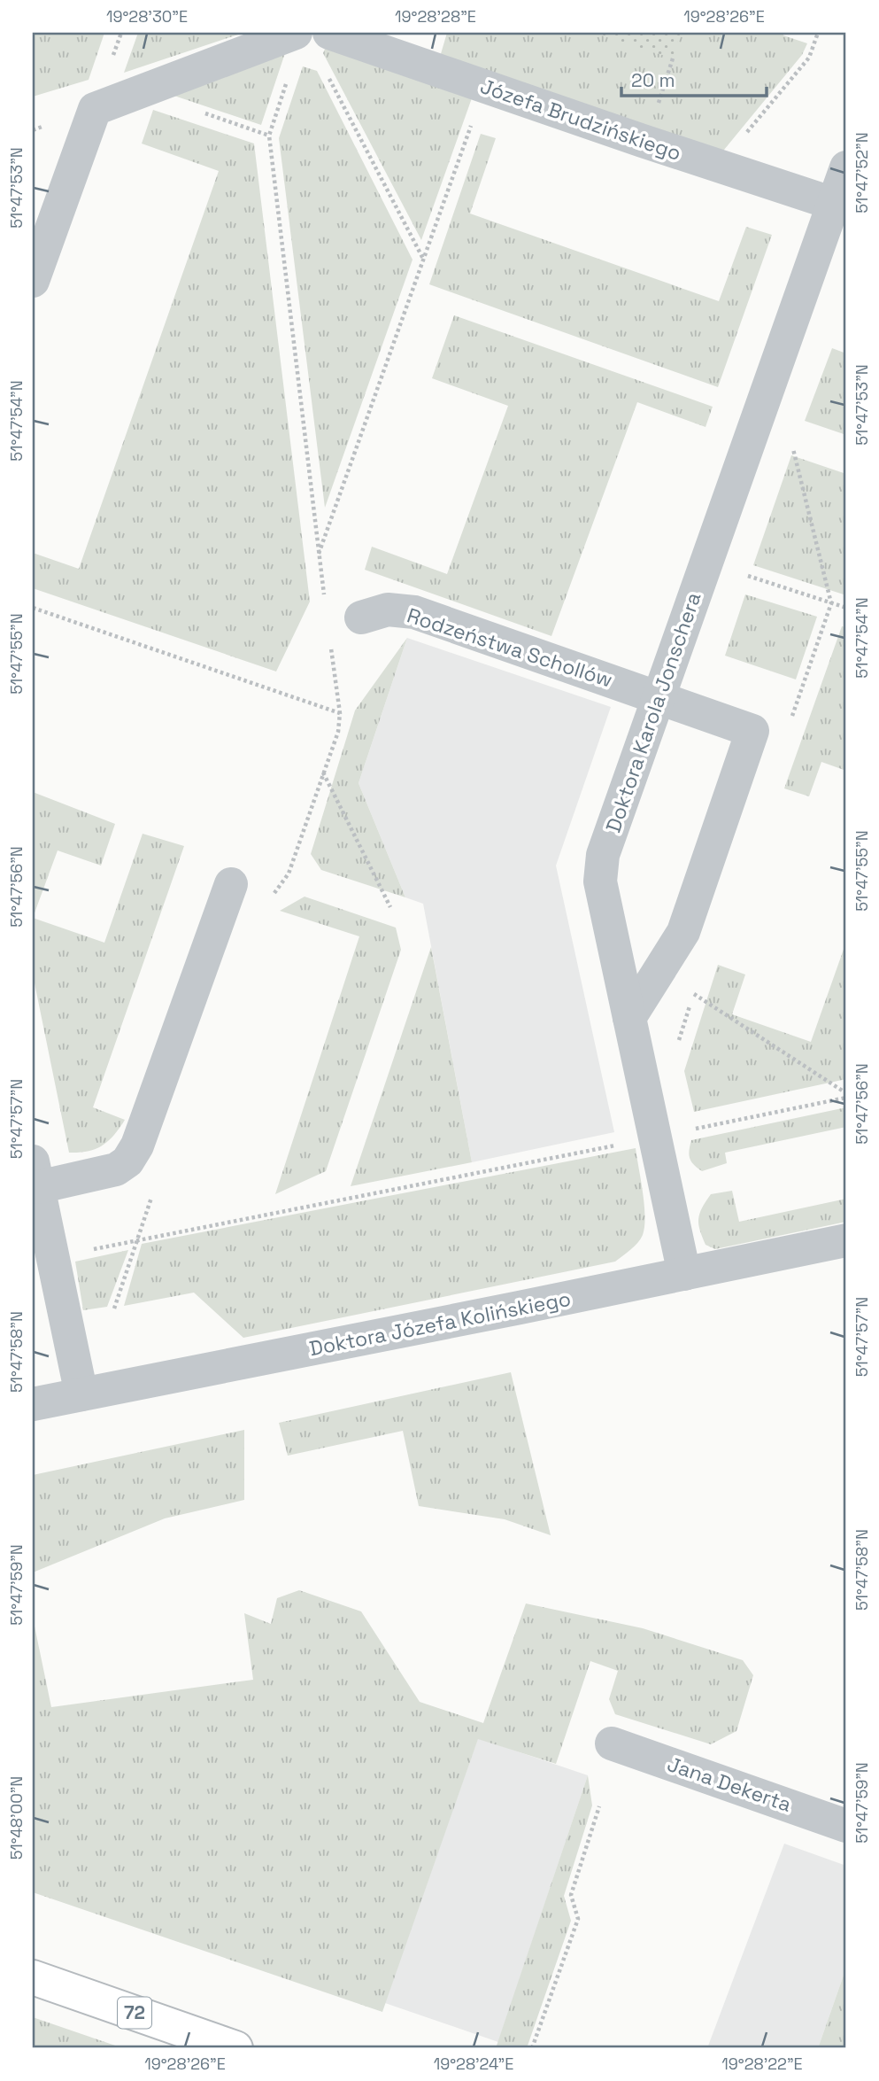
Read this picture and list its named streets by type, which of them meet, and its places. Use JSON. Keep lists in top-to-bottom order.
{
  "streets": {
    "main road": ["72"],
    "street": [
      "Józefa Brudzińskiego",
      "Rodzeństwa Schollów",
      "Doktora Karola Jonschera",
      "Doktora Józefa Kolińskiego",
      "Jana Dekerta"
    ]
  },
  "crossings": [
    ["Józefa Brudzińskiego", "Doktora Karola Jonschera"],
    ["Rodzeństwa Schollów", "Doktora Karola Jonschera"],
    ["Doktora Karola Jonschera", "Doktora Józefa Kolińskiego"]
  ],
  "scale_bar": "20 m",
  "coordinates": [
    "19°28'30\"E",
    "19°28'28\"E",
    "19°28'26\"E",
    "51°47'52\"N",
    "51°47'53\"N",
    "51°47'54\"N",
    "51°47'55\"N",
    "51°47'56\"N",
    "51°47'57\"N",
    "51°47'58\"N",
    "51°47'59\"N",
    "51°48'00\"N",
    "19°28'24\"E",
    "19°28'22\"E"
  ]
}
